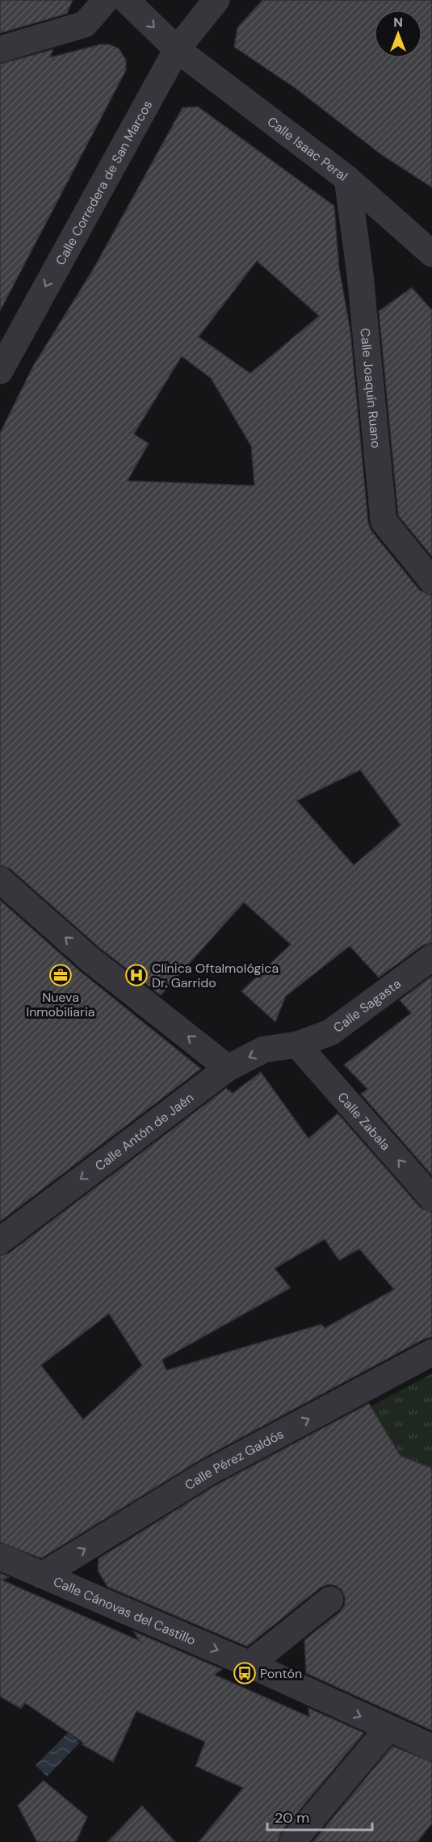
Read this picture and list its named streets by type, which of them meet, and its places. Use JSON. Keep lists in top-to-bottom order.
{
  "streets": {
    "street": [
      "Calle Isaac Peral",
      "Calle Corredera de San Marcos",
      "Calle Joaquín Ruano",
      "Calle Sagasta",
      "Calle Zabala",
      "Calle Antón de Jaén",
      "Calle Pérez Galdós",
      "Calle Cánovas del Castillo"
    ]
  },
  "crossings": [
    ["Calle Isaac Peral", "Calle Corredera de San Marcos"],
    ["Calle Isaac Peral", "Calle Joaquín Ruano"],
    ["Calle Sagasta", "Calle Zabala"],
    ["Calle Sagasta", "Calle Antón de Jaén"],
    ["Calle Zabala", "Calle Antón de Jaén"],
    ["Calle Pérez Galdós", "Calle Cánovas del Castillo"]
  ],
  "one_way": [
    "Calle Corredera de San Marcos",
    "Calle Zabala",
    "Calle Antón de Jaén",
    "Calle Pérez Galdós",
    "Calle Cánovas del Castillo"
  ],
  "places": {
    "office": ["Nueva Inmobiliaria"],
    "hospital": ["Clínica Oftalmológica Dr. Garrido"],
    "bus stop": ["Pontón"]
  },
  "scale_bar": "20 m",
  "north": "top"
}
